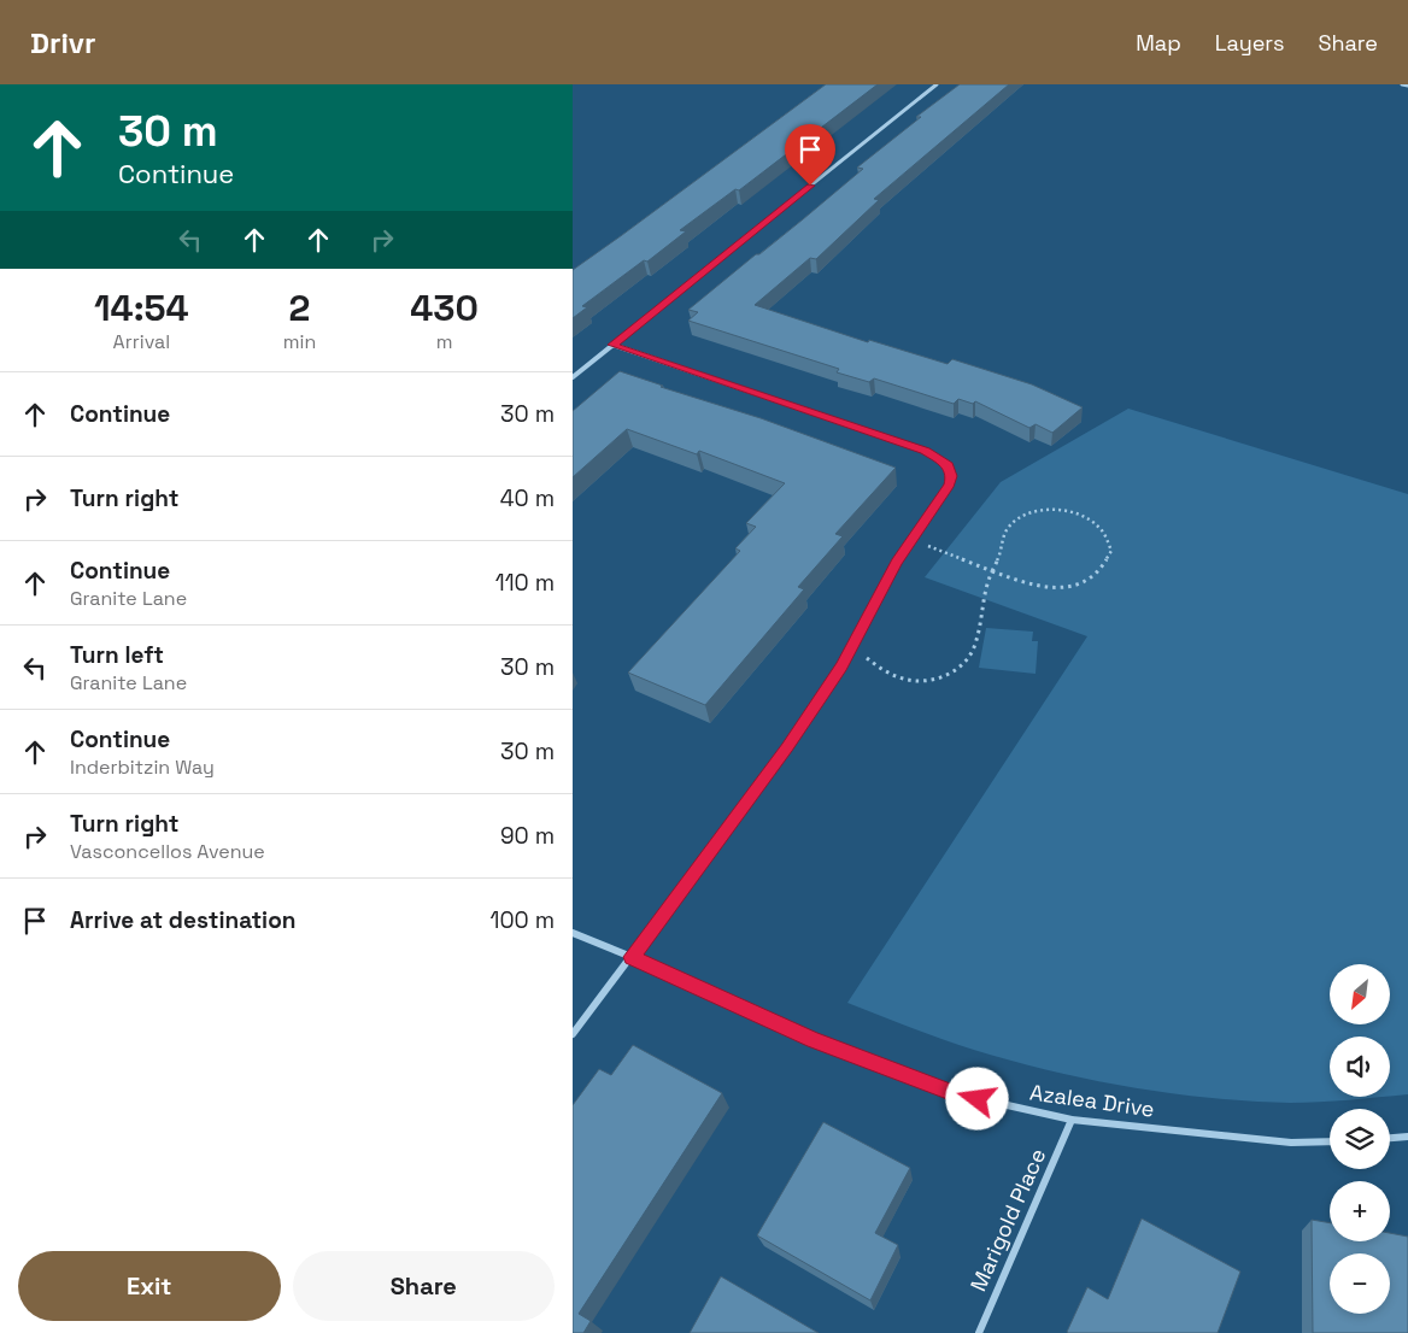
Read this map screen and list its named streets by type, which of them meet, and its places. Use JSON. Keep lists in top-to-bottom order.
{
  "streets": {
    "street": ["Azalea Drive", "Marigold Place"]
  },
  "crossings": [
    ["Azalea Drive", "Marigold Place"]
  ],
  "north": "bottom left",
  "page": {
    "header": "Drivr",
    "nav": ["Map", "Layers", "Share"],
    "turn": ["30 m", "Continue"],
    "eta": [
      "14:54",
      "Arrival",
      "2",
      "min",
      "430",
      "m"
    ],
    "list": [
      {
        "name": "Continue",
        "value": "30 m"
      },
      {
        "name": "Turn right",
        "value": "40 m"
      },
      {
        "name": "Continue",
        "note": "Granite Lane",
        "value": "110 m"
      },
      {
        "name": "Turn left",
        "note": "Granite Lane",
        "value": "30 m"
      },
      {
        "name": "Continue",
        "note": "Inderbitzin Way",
        "value": "30 m"
      },
      {
        "name": "Turn right",
        "note": "Vasconcellos Avenue",
        "value": "90 m"
      },
      {
        "name": "Arrive at destination",
        "value": "100 m"
      }
    ],
    "map_buttons": ["+", "−"],
    "buttons": ["Exit", "Share"]
  }
}
